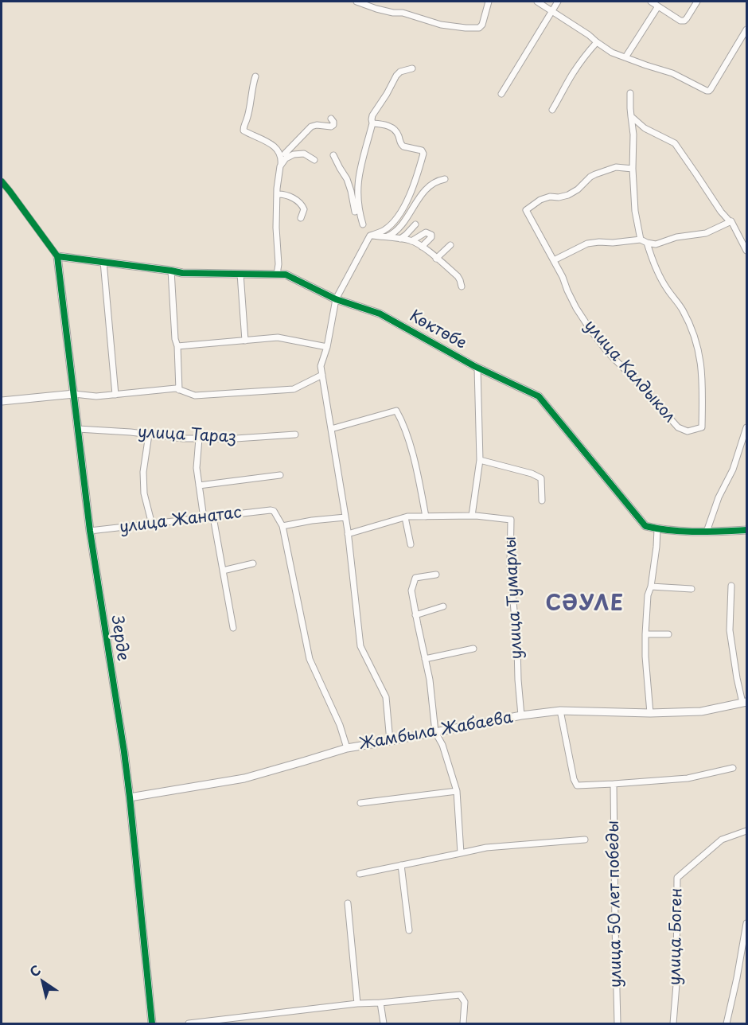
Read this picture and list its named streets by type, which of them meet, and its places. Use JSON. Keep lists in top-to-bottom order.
{
  "streets": {
    "street": [
      "Көктөбе",
      "улица Калдыкол",
      "улица Тараз",
      "улица Жанатас",
      "улица Тумарлы",
      "Зерде",
      "Жамбыла Жабаева",
      "улица 50 лет победы",
      "улица Боген"
    ]
  },
  "crossings": [
    ["Көктөбе", "Зерде"],
    ["улица Тараз", "Зерде"],
    ["улица Жанатас", "Зерде"],
    ["улица Тумарлы", "Жамбыла Жабаева"],
    ["Зерде", "Жамбыла Жабаева"]
  ],
  "districts": ["СӘУЛЕ"],
  "north": "top left"
}
